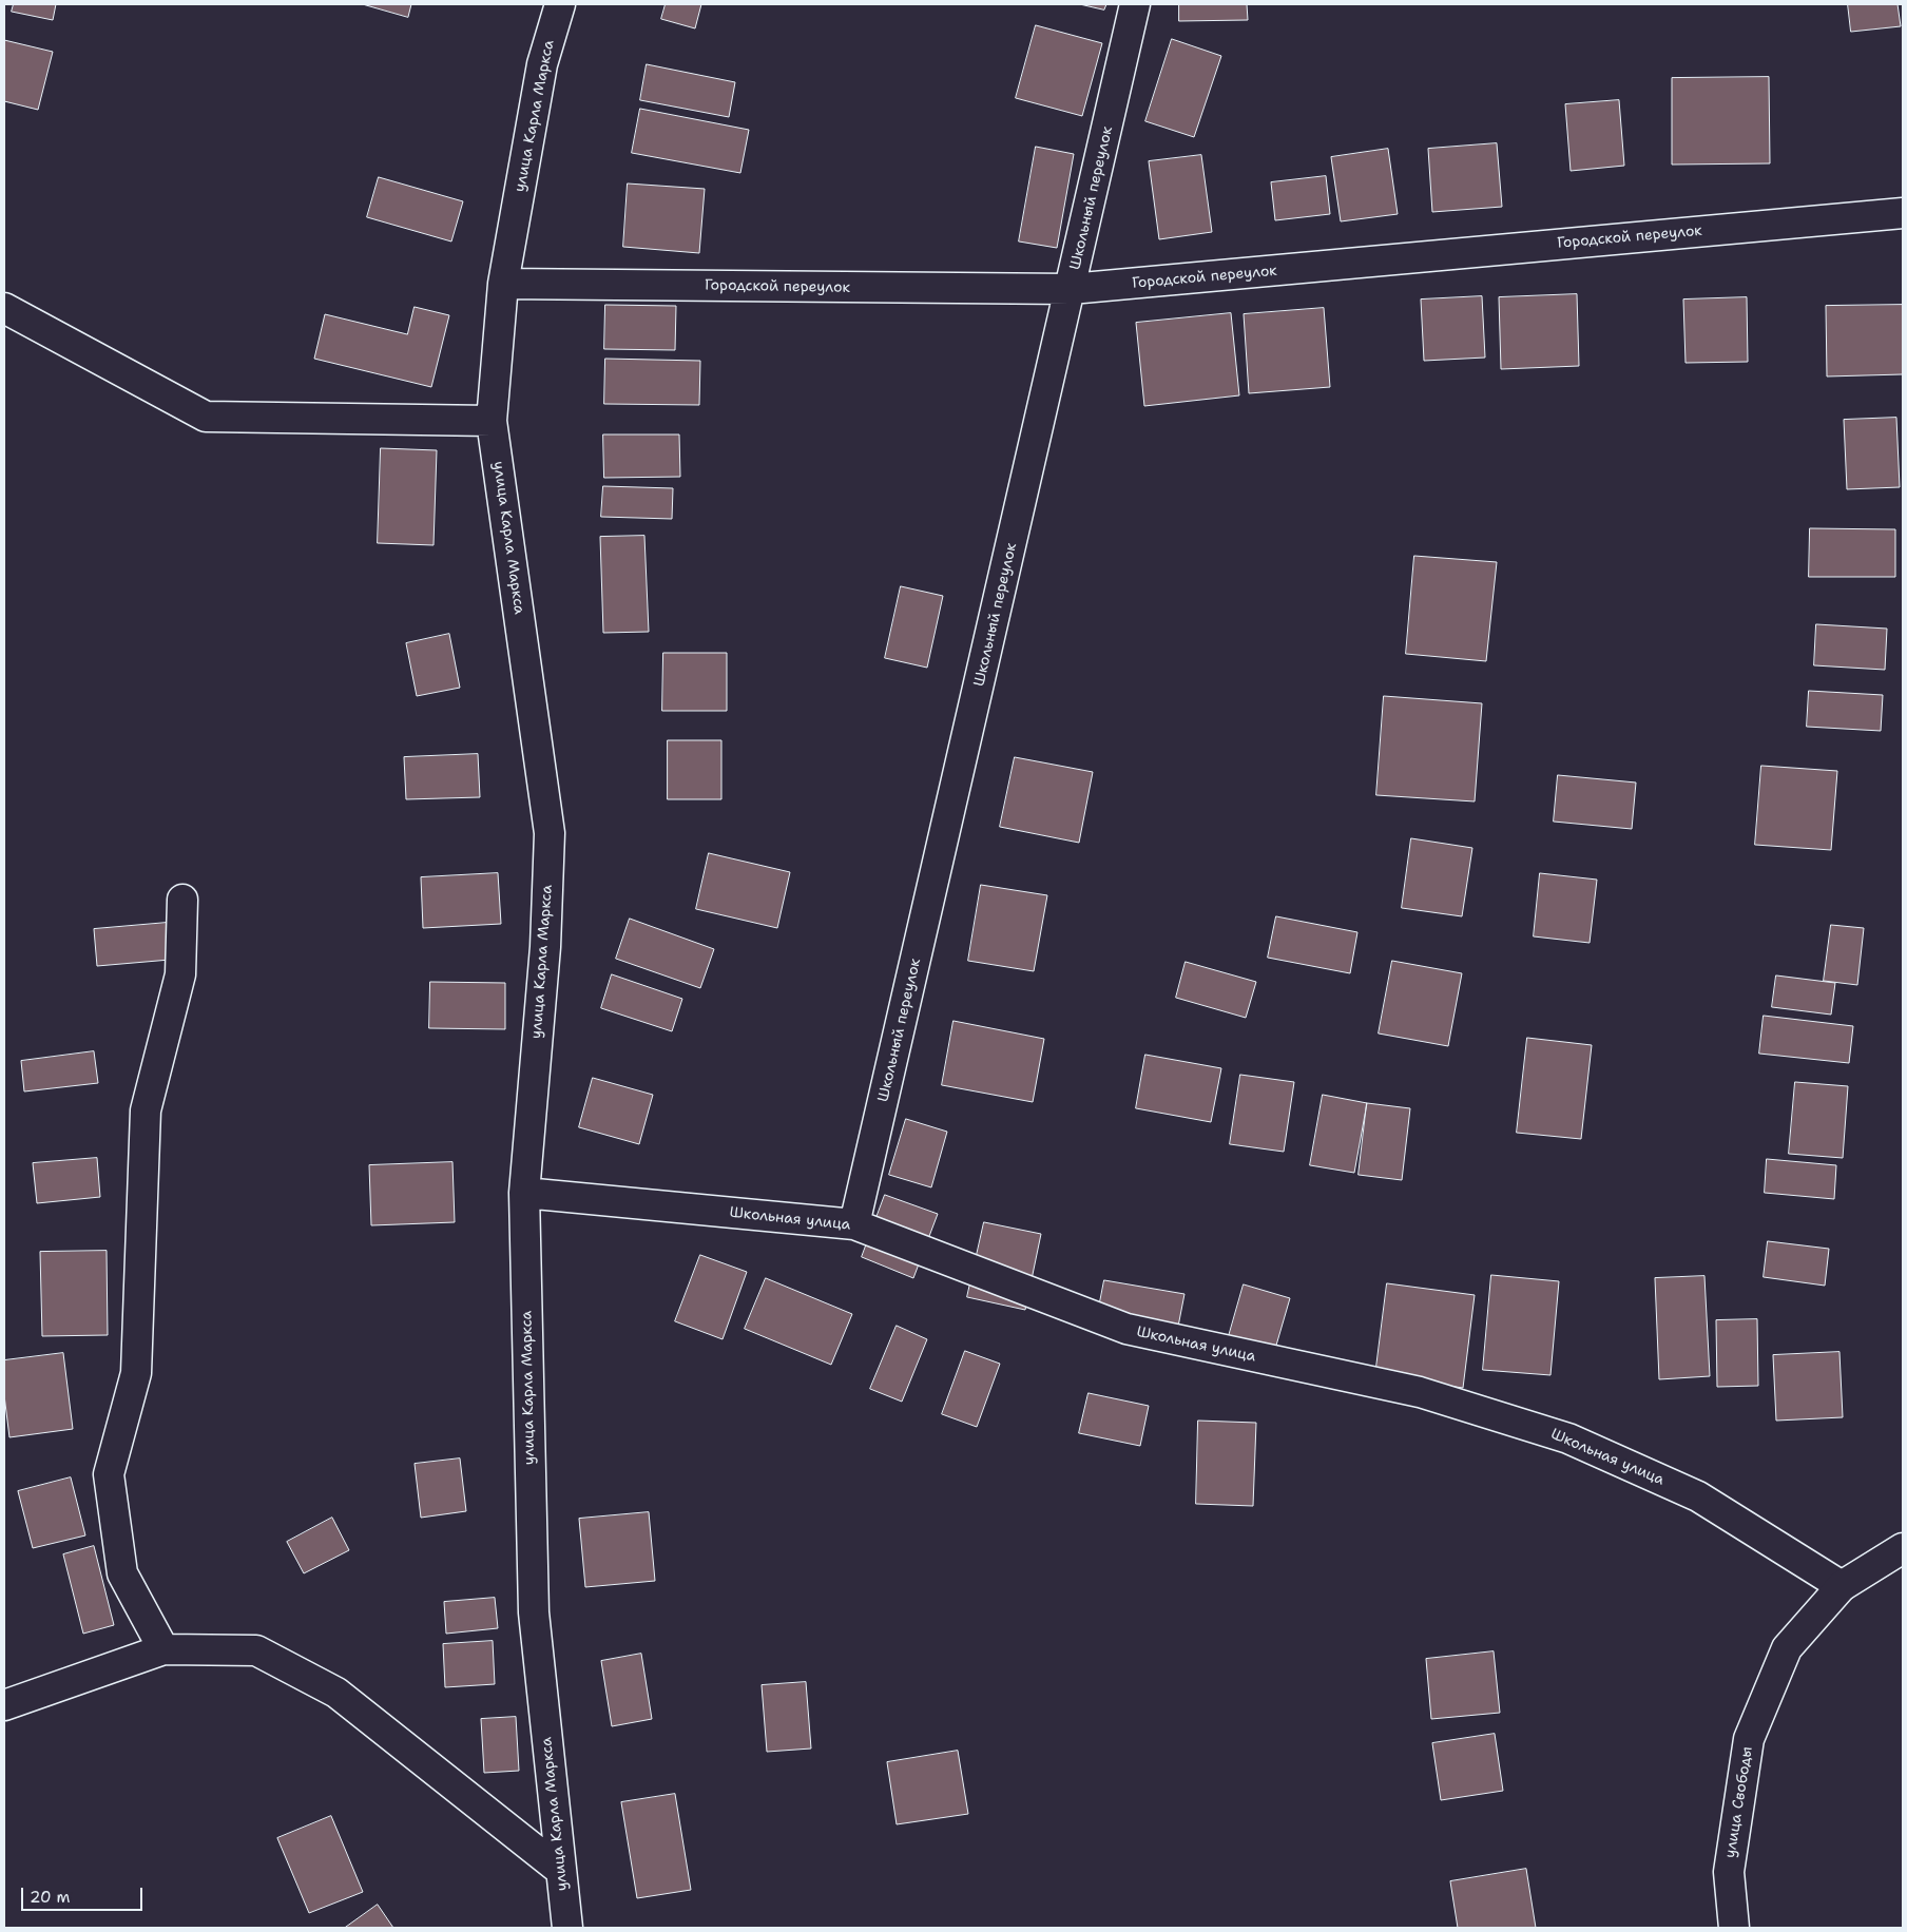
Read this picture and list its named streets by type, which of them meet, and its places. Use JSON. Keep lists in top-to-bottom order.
{
  "streets": {
    "street": [
      "улица Карла Маркса",
      "Школьный переулок",
      "Городской переулок",
      "Школьная улица",
      "улица Свободы"
    ]
  },
  "crossings": [
    ["улица Карла Маркса", "Городской переулок"],
    ["улица Карла Маркса", "Школьная улица"],
    ["Школьный переулок", "Городской переулок"],
    ["Школьный переулок", "Школьная улица"],
    ["Школьная улица", "улица Свободы"]
  ],
  "scale_bar": "20 m"
}
